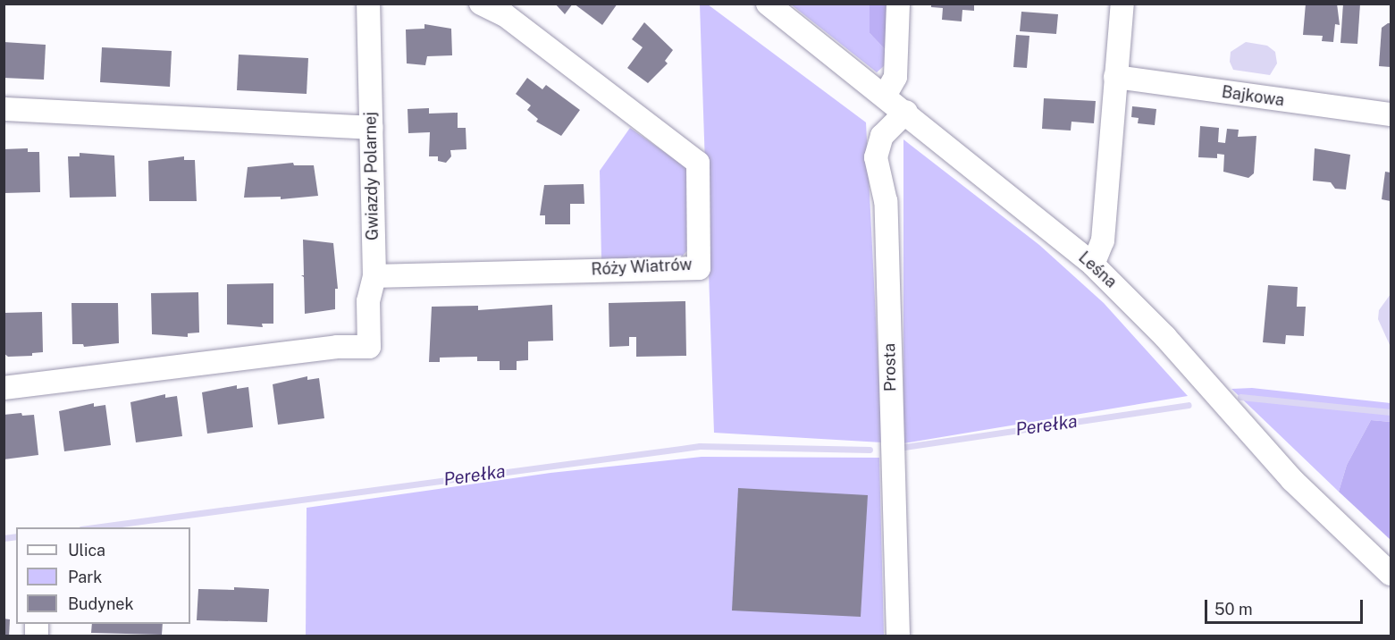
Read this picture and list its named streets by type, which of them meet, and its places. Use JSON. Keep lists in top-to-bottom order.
{
  "streets": {
    "street": [
      "Bajkowa",
      "Gwiazdy Polarnej",
      "Róży Wiatrów",
      "Leśna",
      "Prosta"
    ]
  },
  "crossings": [
    ["Gwiazdy Polarnej", "Róży Wiatrów"],
    ["Leśna", "Prosta"]
  ],
  "water": ["Perełka"],
  "legend": ["Ulica", "Park", "Budynek"],
  "scale_bar": "50 m"
}
